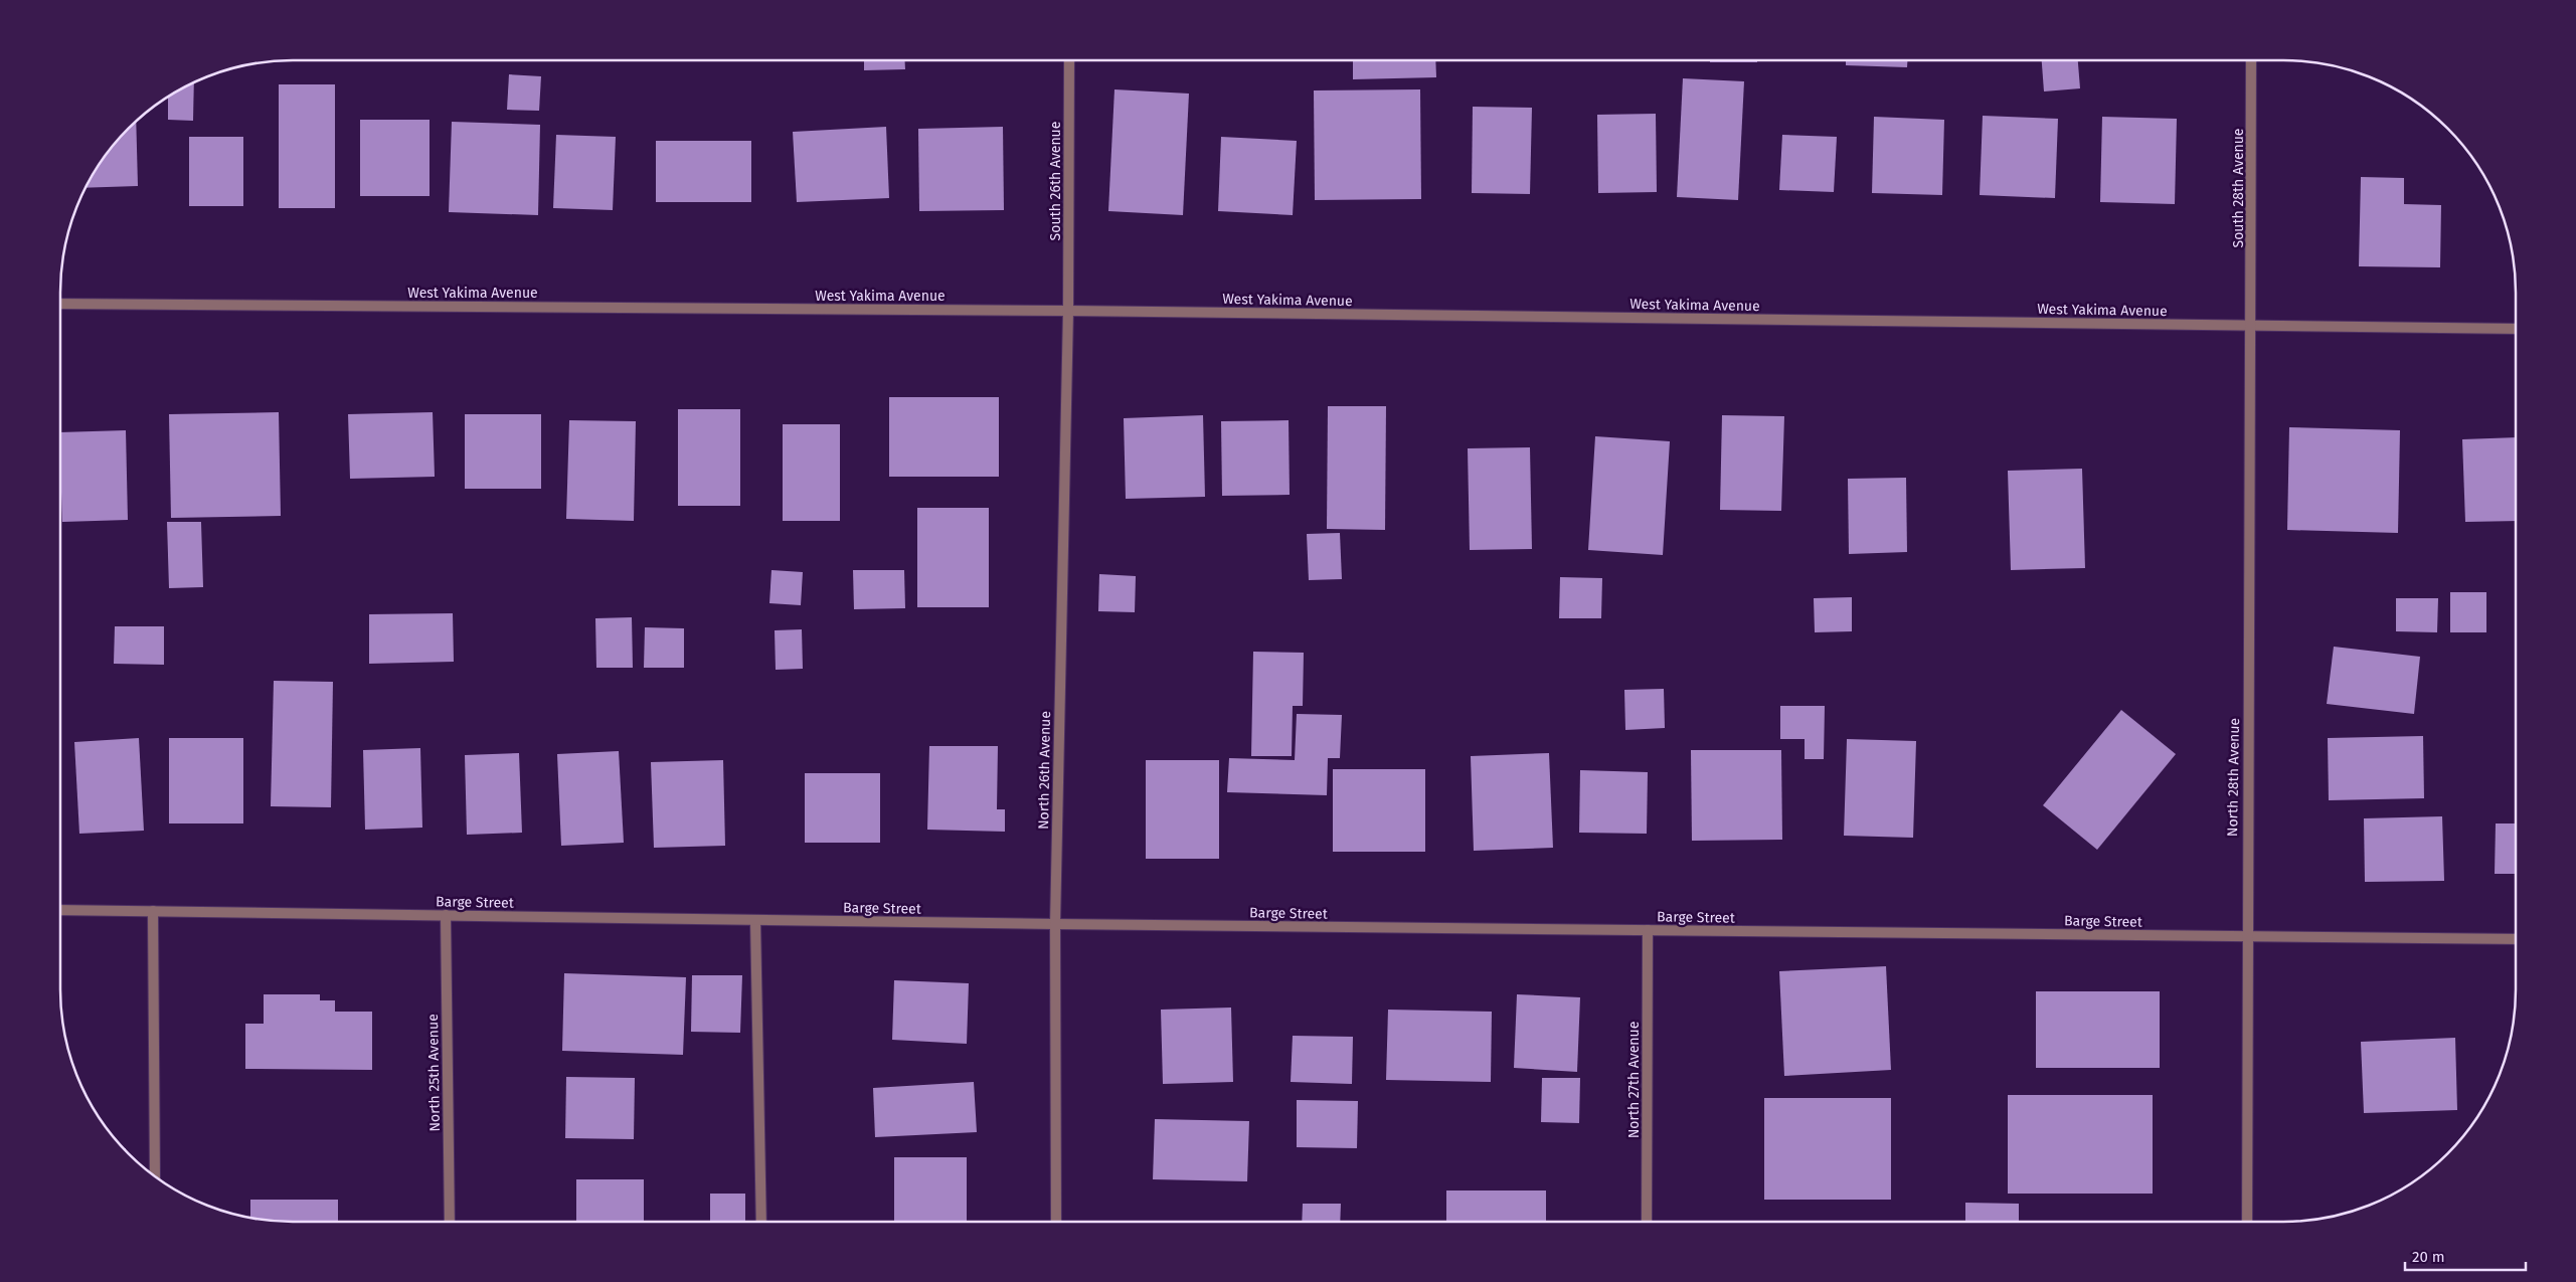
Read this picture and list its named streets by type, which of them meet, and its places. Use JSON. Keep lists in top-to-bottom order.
{
  "streets": {
    "street": [
      "South 26th Avenue",
      "South 28th Avenue",
      "West Yakima Avenue",
      "North 26th Avenue",
      "North 28th Avenue",
      "Barge Street",
      "North 25th Avenue",
      "North 27th Avenue"
    ]
  },
  "crossings": [
    ["South 26th Avenue", "West Yakima Avenue"],
    ["South 26th Avenue", "North 26th Avenue"],
    ["South 28th Avenue", "West Yakima Avenue"],
    ["South 28th Avenue", "North 28th Avenue"],
    ["West Yakima Avenue", "North 26th Avenue"],
    ["West Yakima Avenue", "North 28th Avenue"],
    ["North 26th Avenue", "Barge Street"],
    ["North 28th Avenue", "Barge Street"],
    ["Barge Street", "North 25th Avenue"],
    ["Barge Street", "North 27th Avenue"]
  ],
  "scale_bar": "20 m"
}
